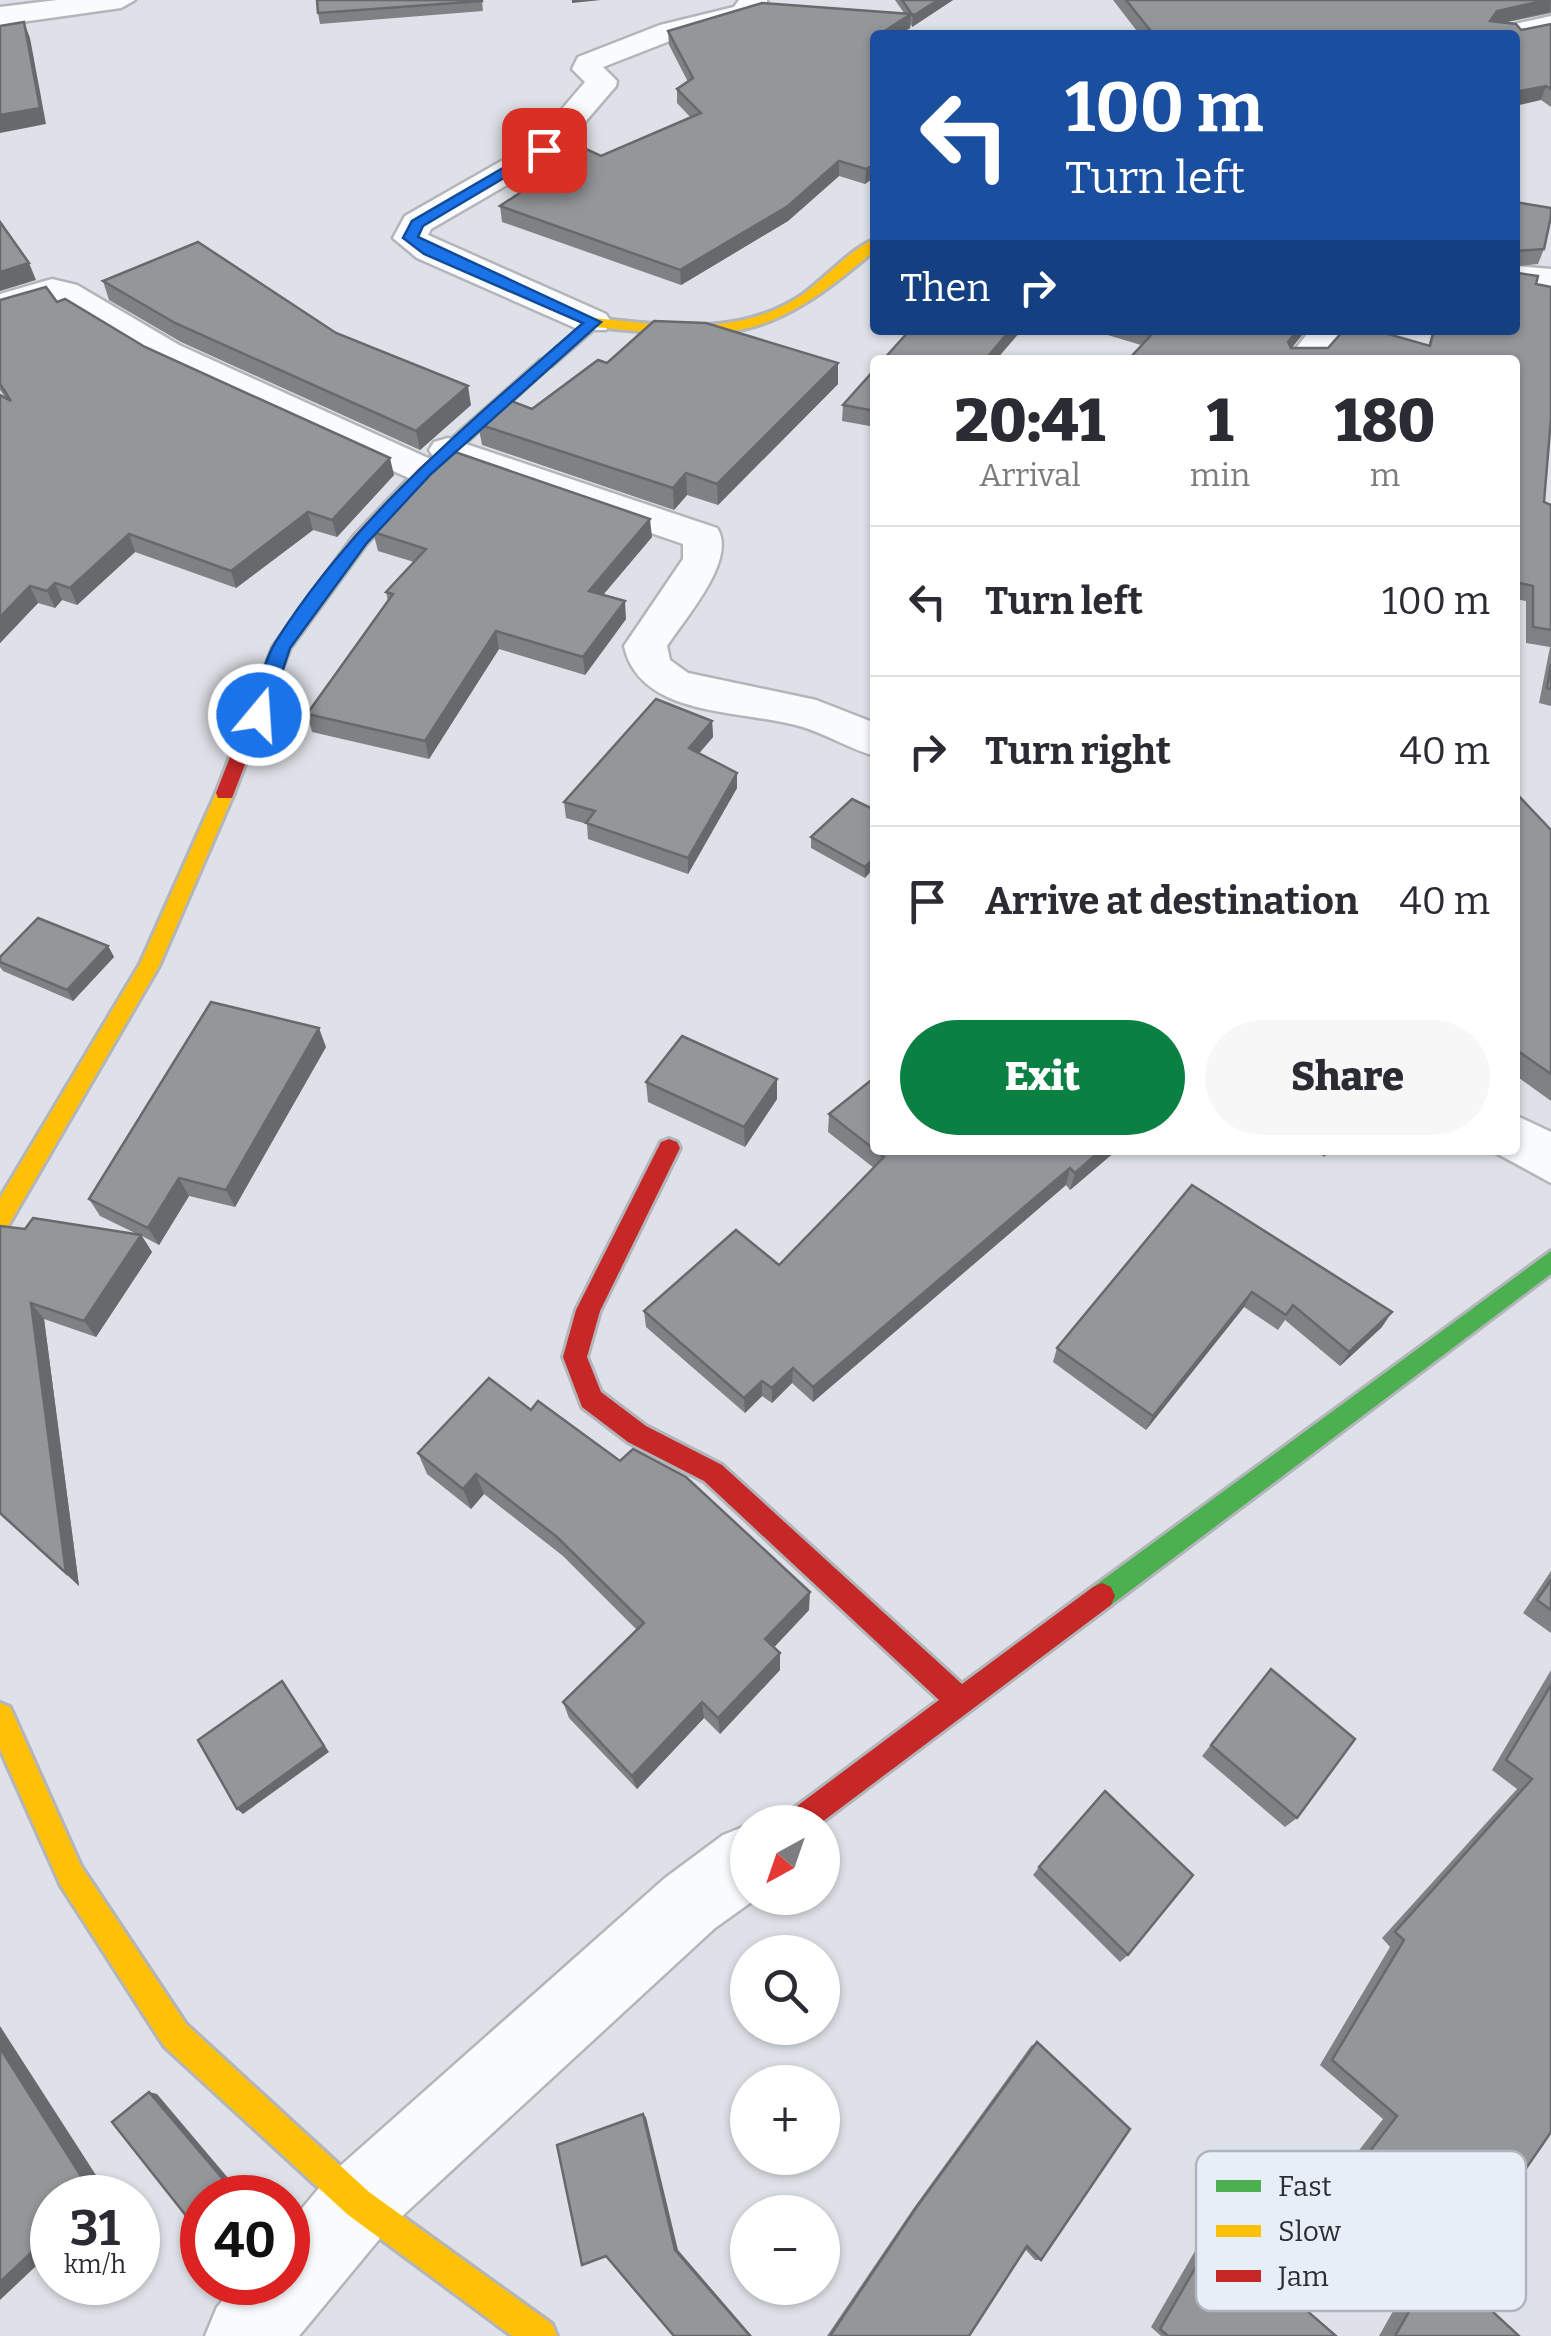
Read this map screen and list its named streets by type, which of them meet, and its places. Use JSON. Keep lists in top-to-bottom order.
{
  "legend": ["Fast", "Slow", "Jam"],
  "north": "bottom left",
  "page": {
    "turn": ["100 m", "Turn left"],
    "then": "Then",
    "eta": [
      "20:41",
      "Arrival",
      "1",
      "min",
      "180",
      "m"
    ],
    "list": [
      {
        "name": "Turn left",
        "value": "100 m"
      },
      {
        "name": "Turn right",
        "value": "40 m"
      },
      {
        "name": "Arrive at destination",
        "value": "40 m"
      }
    ],
    "buttons": ["Exit", "Share"],
    "map_buttons": ["+", "−"],
    "speed": "31 km/h",
    "limit": "40"
  }
}
